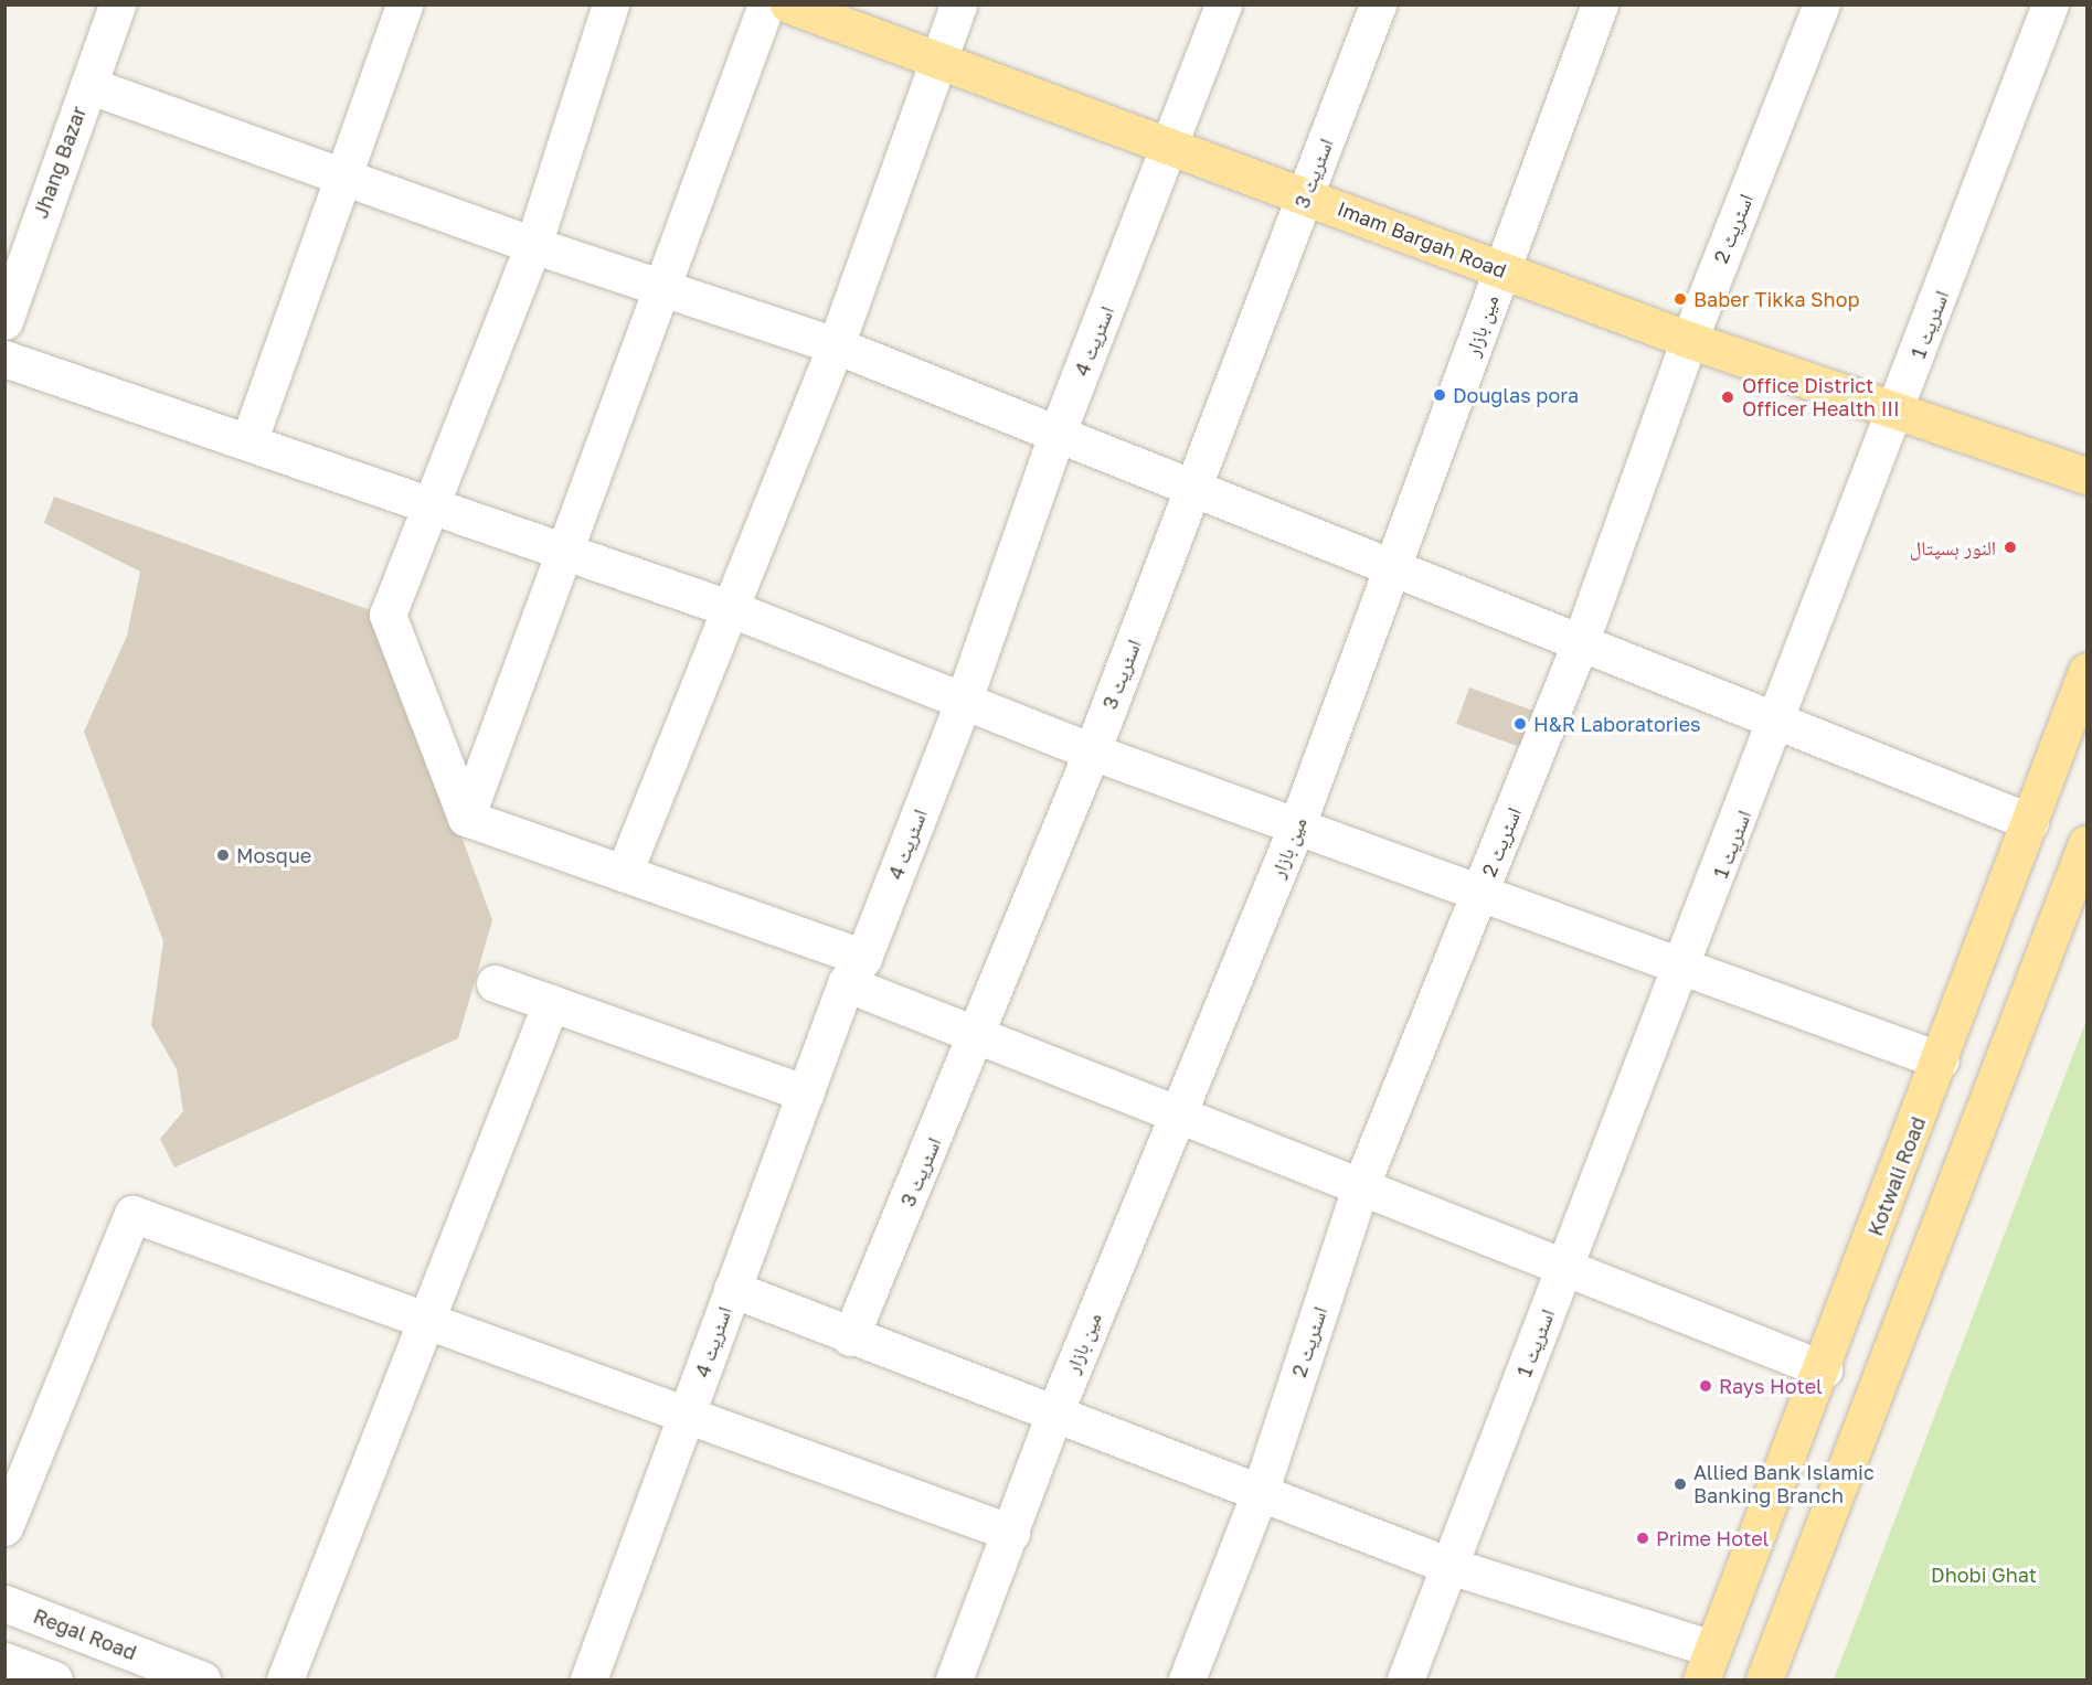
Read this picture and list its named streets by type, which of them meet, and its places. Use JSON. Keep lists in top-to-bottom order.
{
  "streets": {
    "main road": ["Imam Bargah Road", "Kotwali Road"],
    "street": [
      "Jhang Bazar",
      "اسٹریٹ 3",
      "اسٹریٹ 2",
      "اسٹریٹ 1",
      "مین بازار",
      "اسٹریٹ 4",
      "Regal Road"
    ]
  },
  "crossings": [
    ["اسٹریٹ 3", "Imam Bargah Road"],
    ["اسٹریٹ 2", "Imam Bargah Road"],
    ["Imam Bargah Road", "اسٹریٹ 1"],
    ["Imam Bargah Road", "مین بازار"],
    ["Imam Bargah Road", "اسٹریٹ 4"]
  ],
  "parks": ["Dhobi Ghat"],
  "places": [
    "Baber Tikka Shop",
    "Douglas pora",
    "Office District Officer Health III",
    "النور ہسپتال",
    "H&R Laboratories",
    "Mosque",
    "Rays Hotel",
    "Allied Bank Islamic Banking Branch",
    "Prime Hotel"
  ]
}
